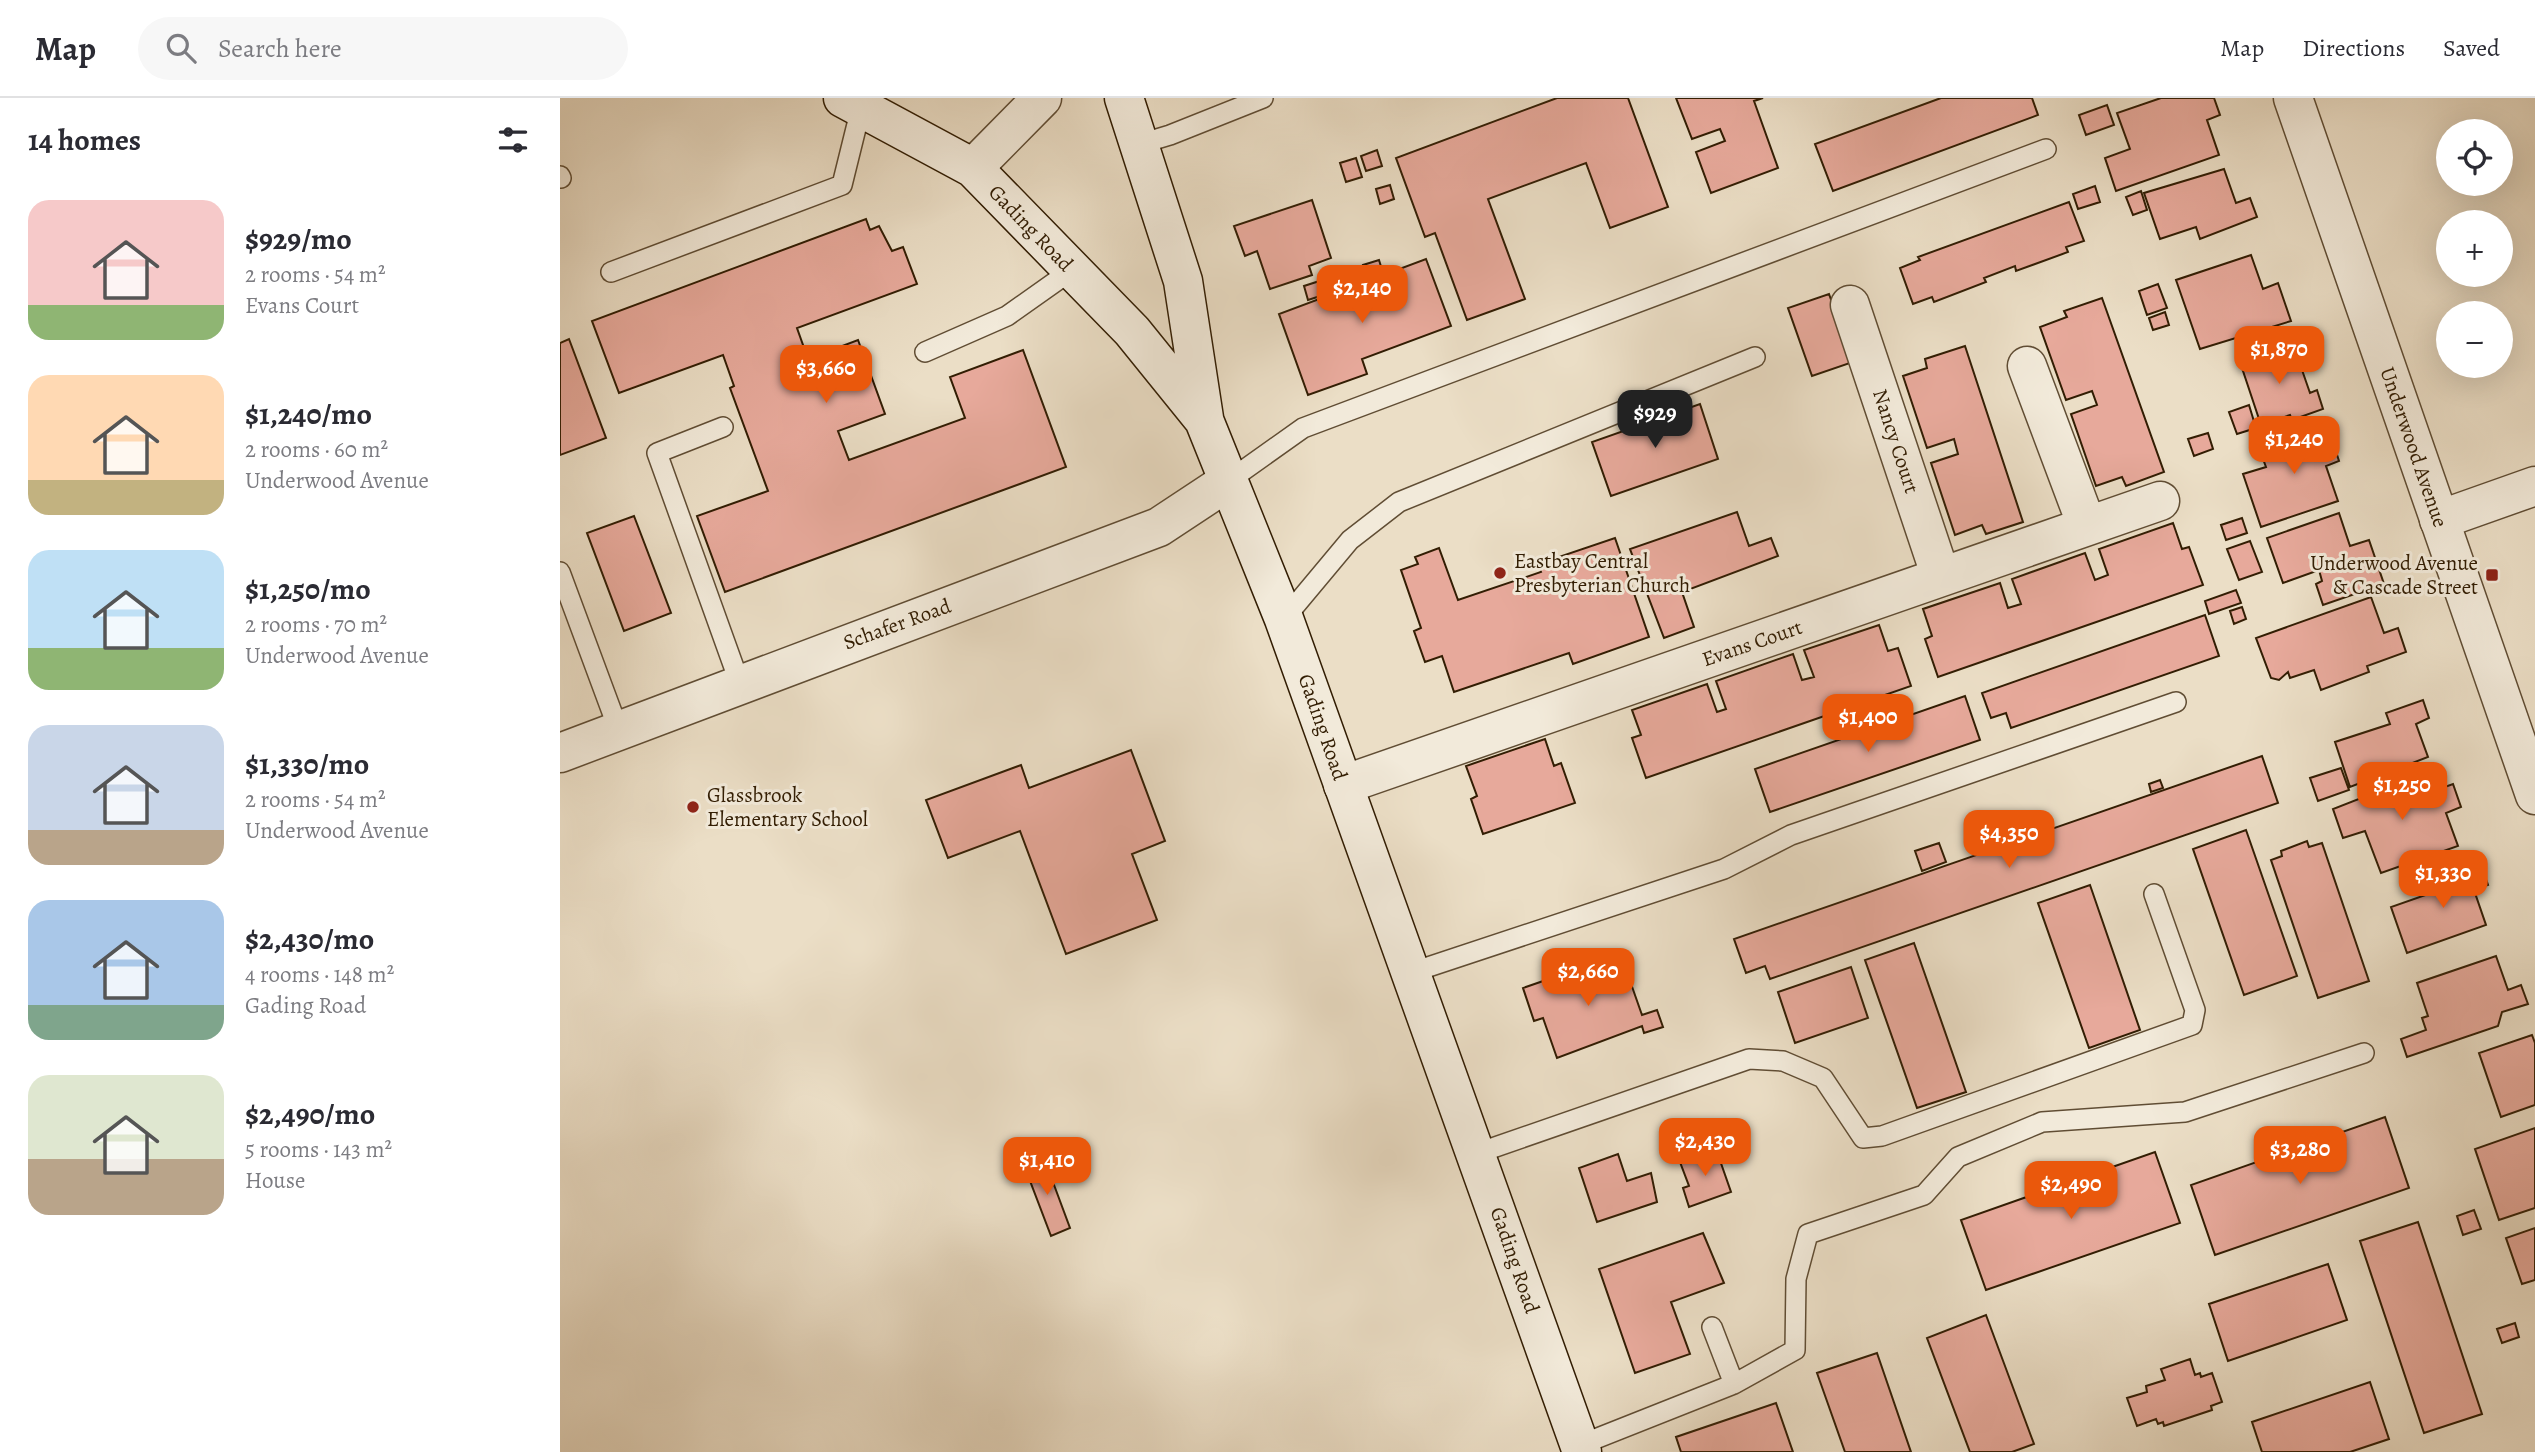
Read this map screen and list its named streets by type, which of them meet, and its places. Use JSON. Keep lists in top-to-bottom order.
{
  "streets": {
    "street": [
      "Gading Road",
      "Nancy Court",
      "Underwood Avenue",
      "Schafer Road",
      "Evans Court"
    ]
  },
  "crossings": [
    ["Gading Road", "Schafer Road"],
    ["Gading Road", "Evans Court"],
    ["Nancy Court", "Evans Court"]
  ],
  "places": {
    "other": ["Eastbay Central Presbyterian Church", "Glassbrook Elementary School"],
    "transit": ["Underwood Avenue & Cascade Street"]
  },
  "page": {
    "header": "Map",
    "search": "Search here",
    "nav": ["Map", "Directions", "Saved"],
    "heading": "14 homes",
    "map_buttons": ["+", "−"],
    "list": [
      {
        "name": "$929/mo",
        "note": "2 rooms · 54 m² · Evans Court"
      },
      {
        "name": "$1,240/mo",
        "note": "2 rooms · 60 m² · Underwood Avenue"
      },
      {
        "name": "$1,250/mo",
        "note": "2 rooms · 70 m² · Underwood Avenue"
      },
      {
        "name": "$1,330/mo",
        "note": "2 rooms · 54 m² · Underwood Avenue"
      },
      {
        "name": "$2,430/mo",
        "note": "4 rooms · 148 m² · Gading Road"
      },
      {
        "name": "$2,490/mo",
        "note": "5 rooms · 143 m² · House"
      }
    ],
    "price": [
      "$2,140",
      "$1,870",
      "$3,660",
      "$929",
      "$1,240",
      "$1,400",
      "$1,250",
      "$4,350",
      "$1,330",
      "$2,660",
      "$2,430",
      "$3,280",
      "$1,410",
      "$2,490"
    ]
  }
}
